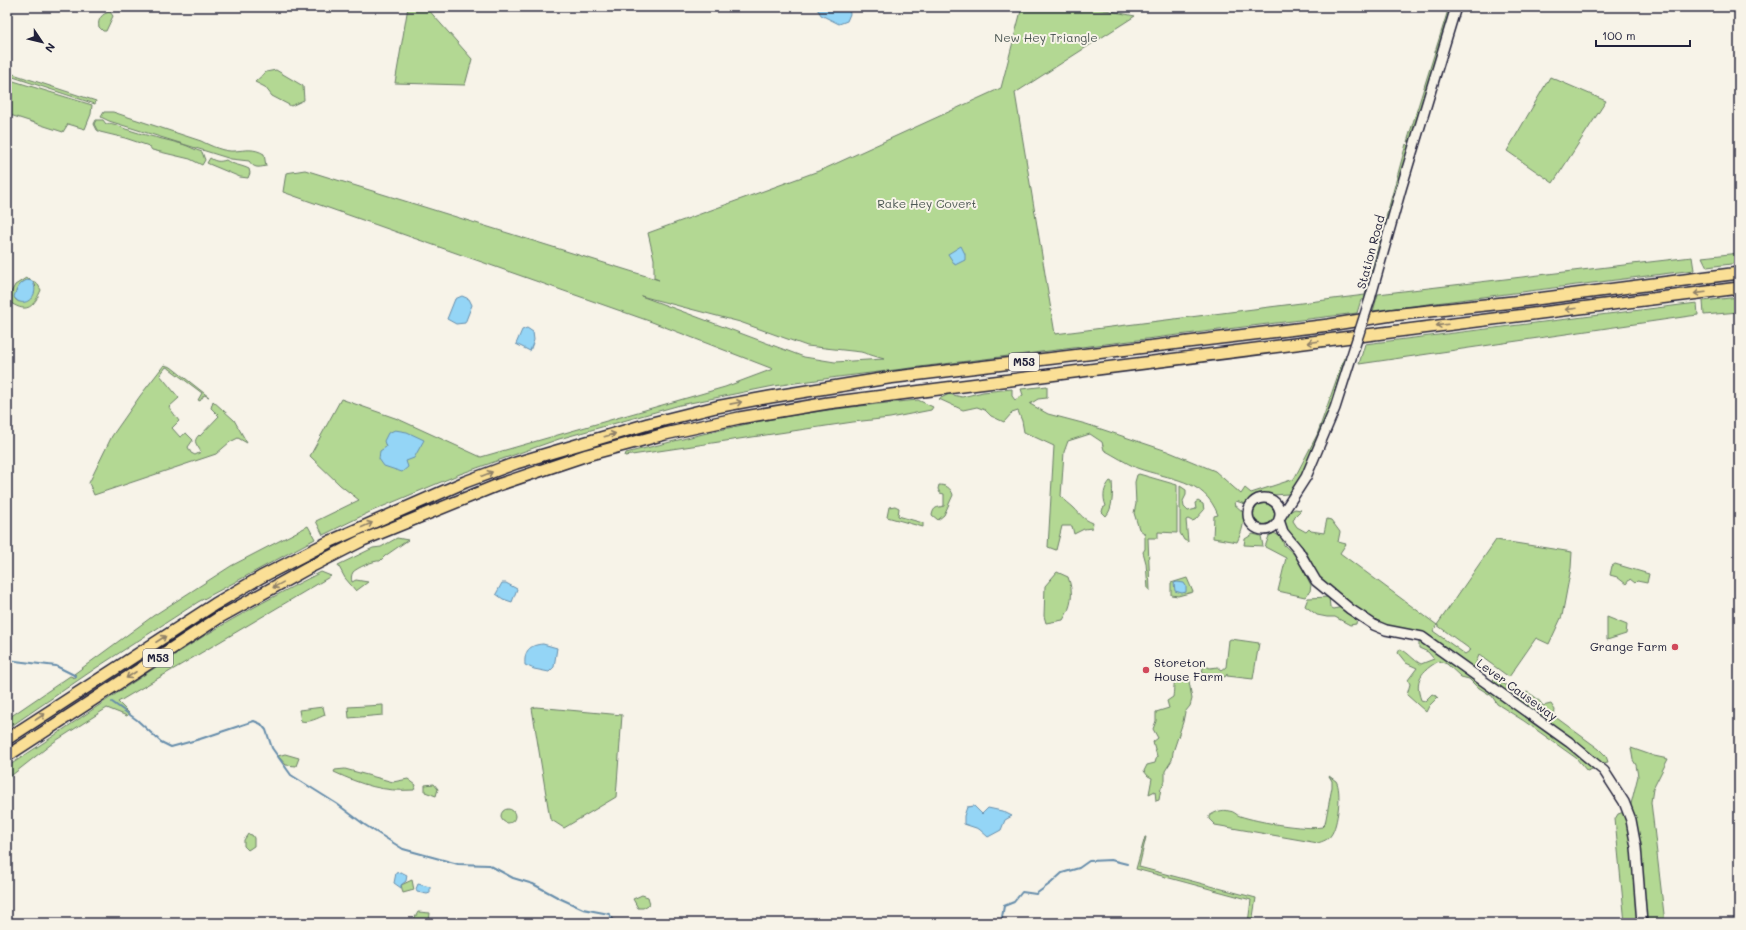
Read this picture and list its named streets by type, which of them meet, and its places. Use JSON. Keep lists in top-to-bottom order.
{
  "streets": {
    "highway": ["M53"],
    "street": ["Station Road", "Lever Causeway"]
  },
  "crossings": [
    ["Station Road", "Lever Causeway"]
  ],
  "parks": ["New Hey Triangle", "Rake Hey Covert"],
  "places": ["Grange Farm", "Storeton House Farm"],
  "scale_bar": "100 m",
  "north": "bottom right"
}
